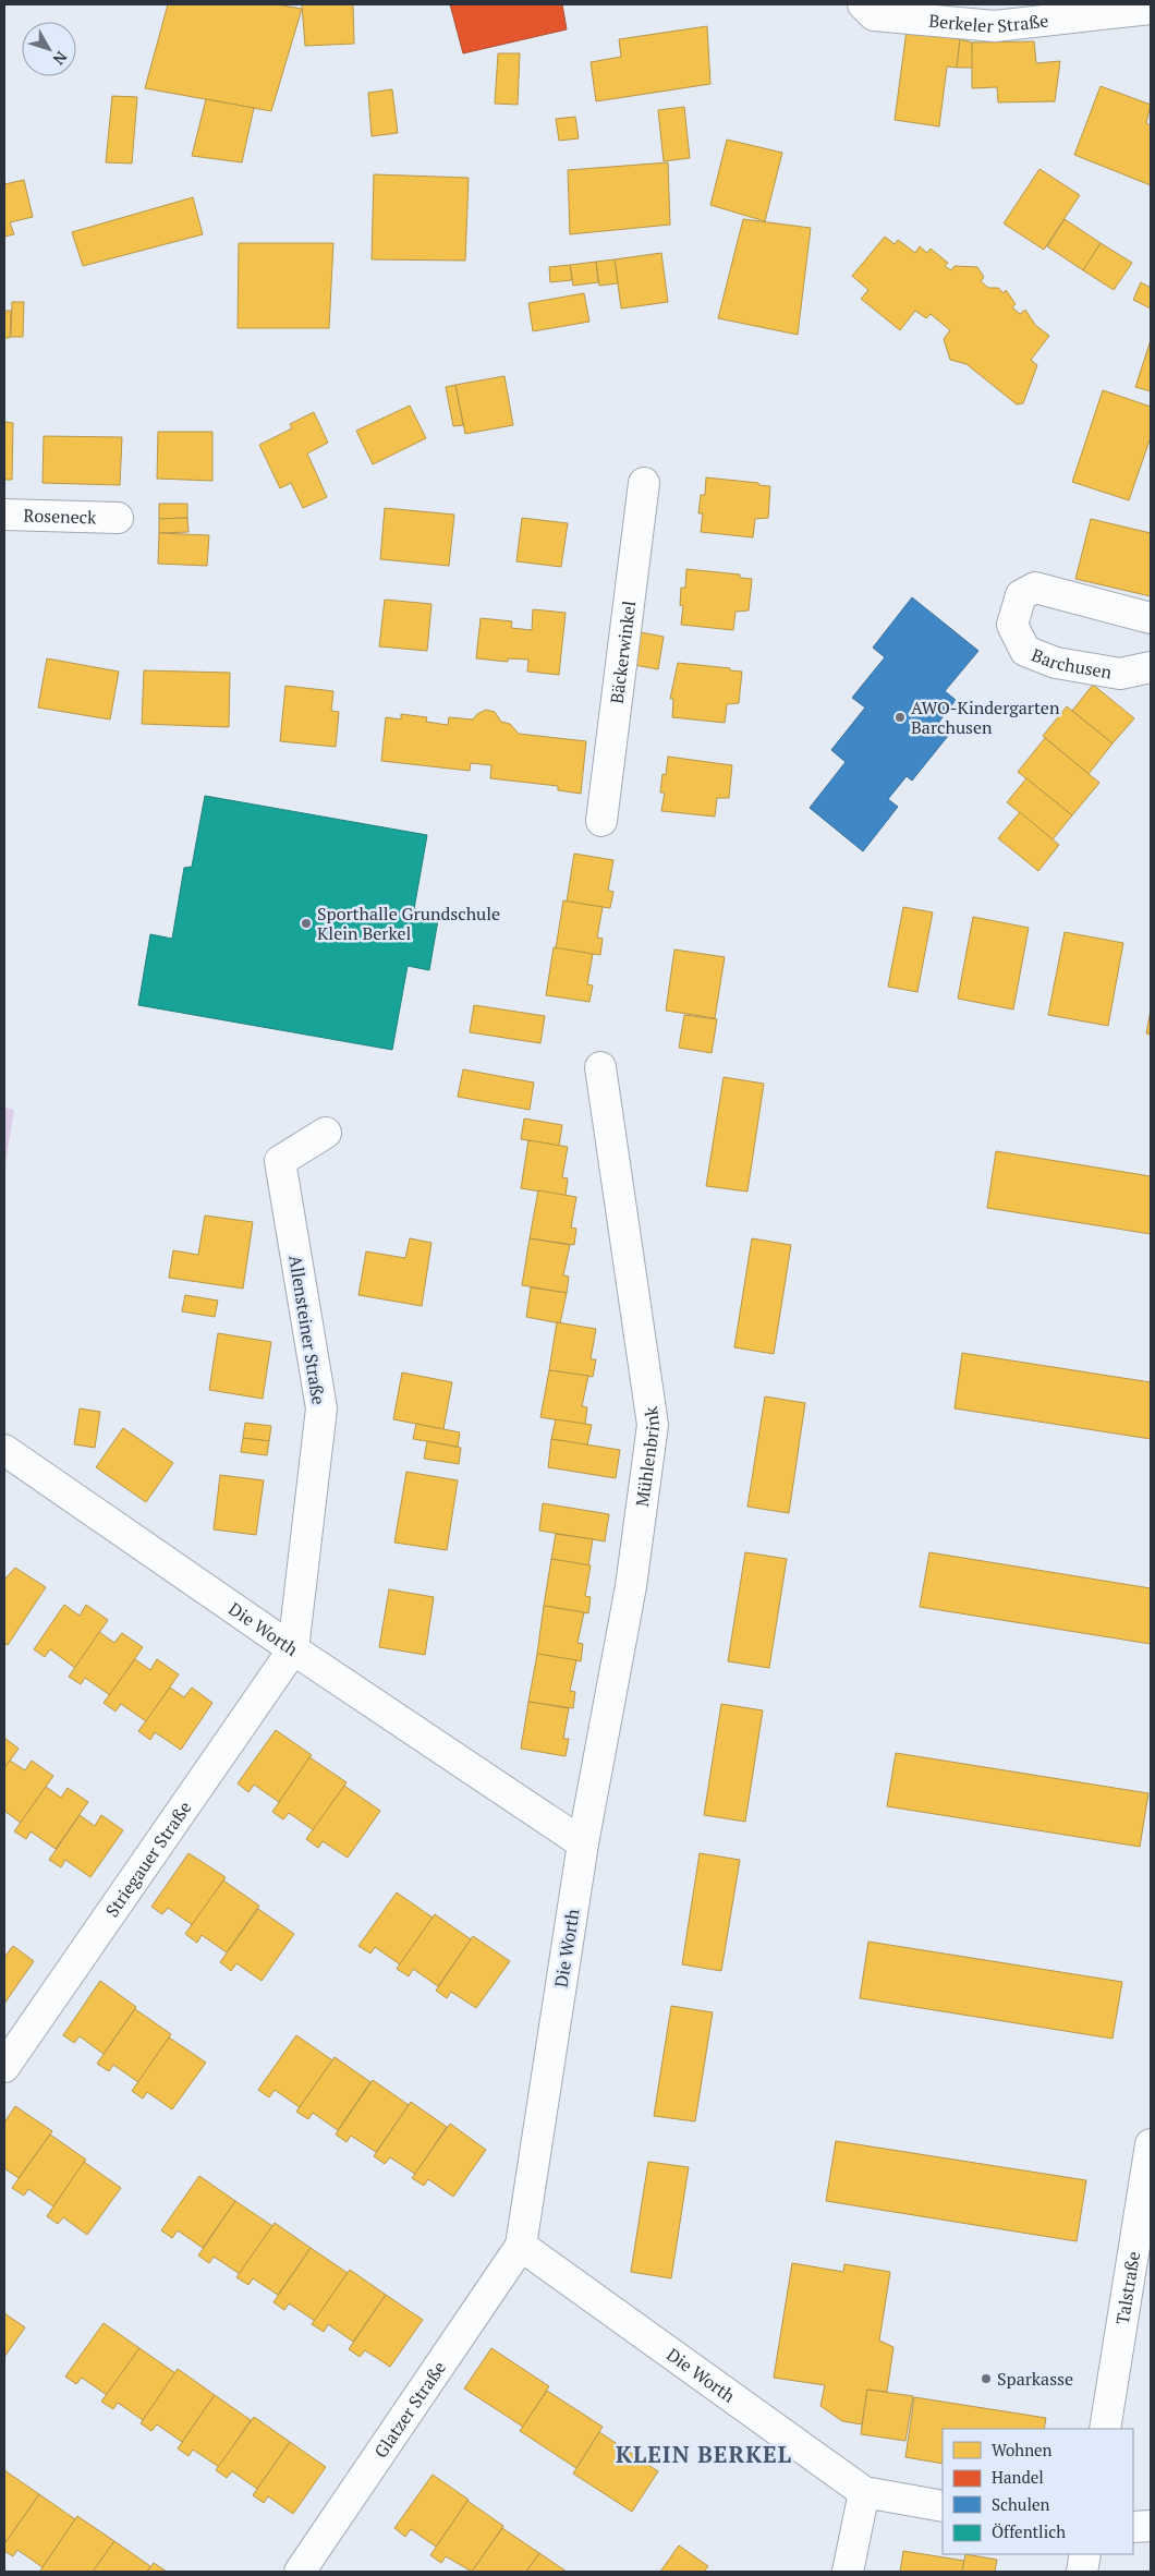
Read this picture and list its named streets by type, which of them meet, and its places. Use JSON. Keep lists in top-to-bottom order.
{
  "streets": {
    "street": [
      "Berkeler Straße",
      "Roseneck",
      "Bäckerwinkel",
      "Barchusen",
      "Allensteiner Straße",
      "Mühlenbrink",
      "Die Worth",
      "Striegauer Straße",
      "Talstraße",
      "Glatzer Straße"
    ]
  },
  "crossings": [
    ["Allensteiner Straße", "Die Worth"],
    ["Allensteiner Straße", "Striegauer Straße"],
    ["Mühlenbrink", "Die Worth"],
    ["Die Worth", "Striegauer Straße"],
    ["Die Worth", "Glatzer Straße"]
  ],
  "districts": ["KLEIN BERKEL"],
  "places": ["AWO-Kindergarten Barchusen", "Sporthalle Grundschule Klein Berkel", "Sparkasse"],
  "legend": [
    "Wohnen",
    "Handel",
    "Schulen",
    "Öffentlich"
  ],
  "north": "bottom right"
}
